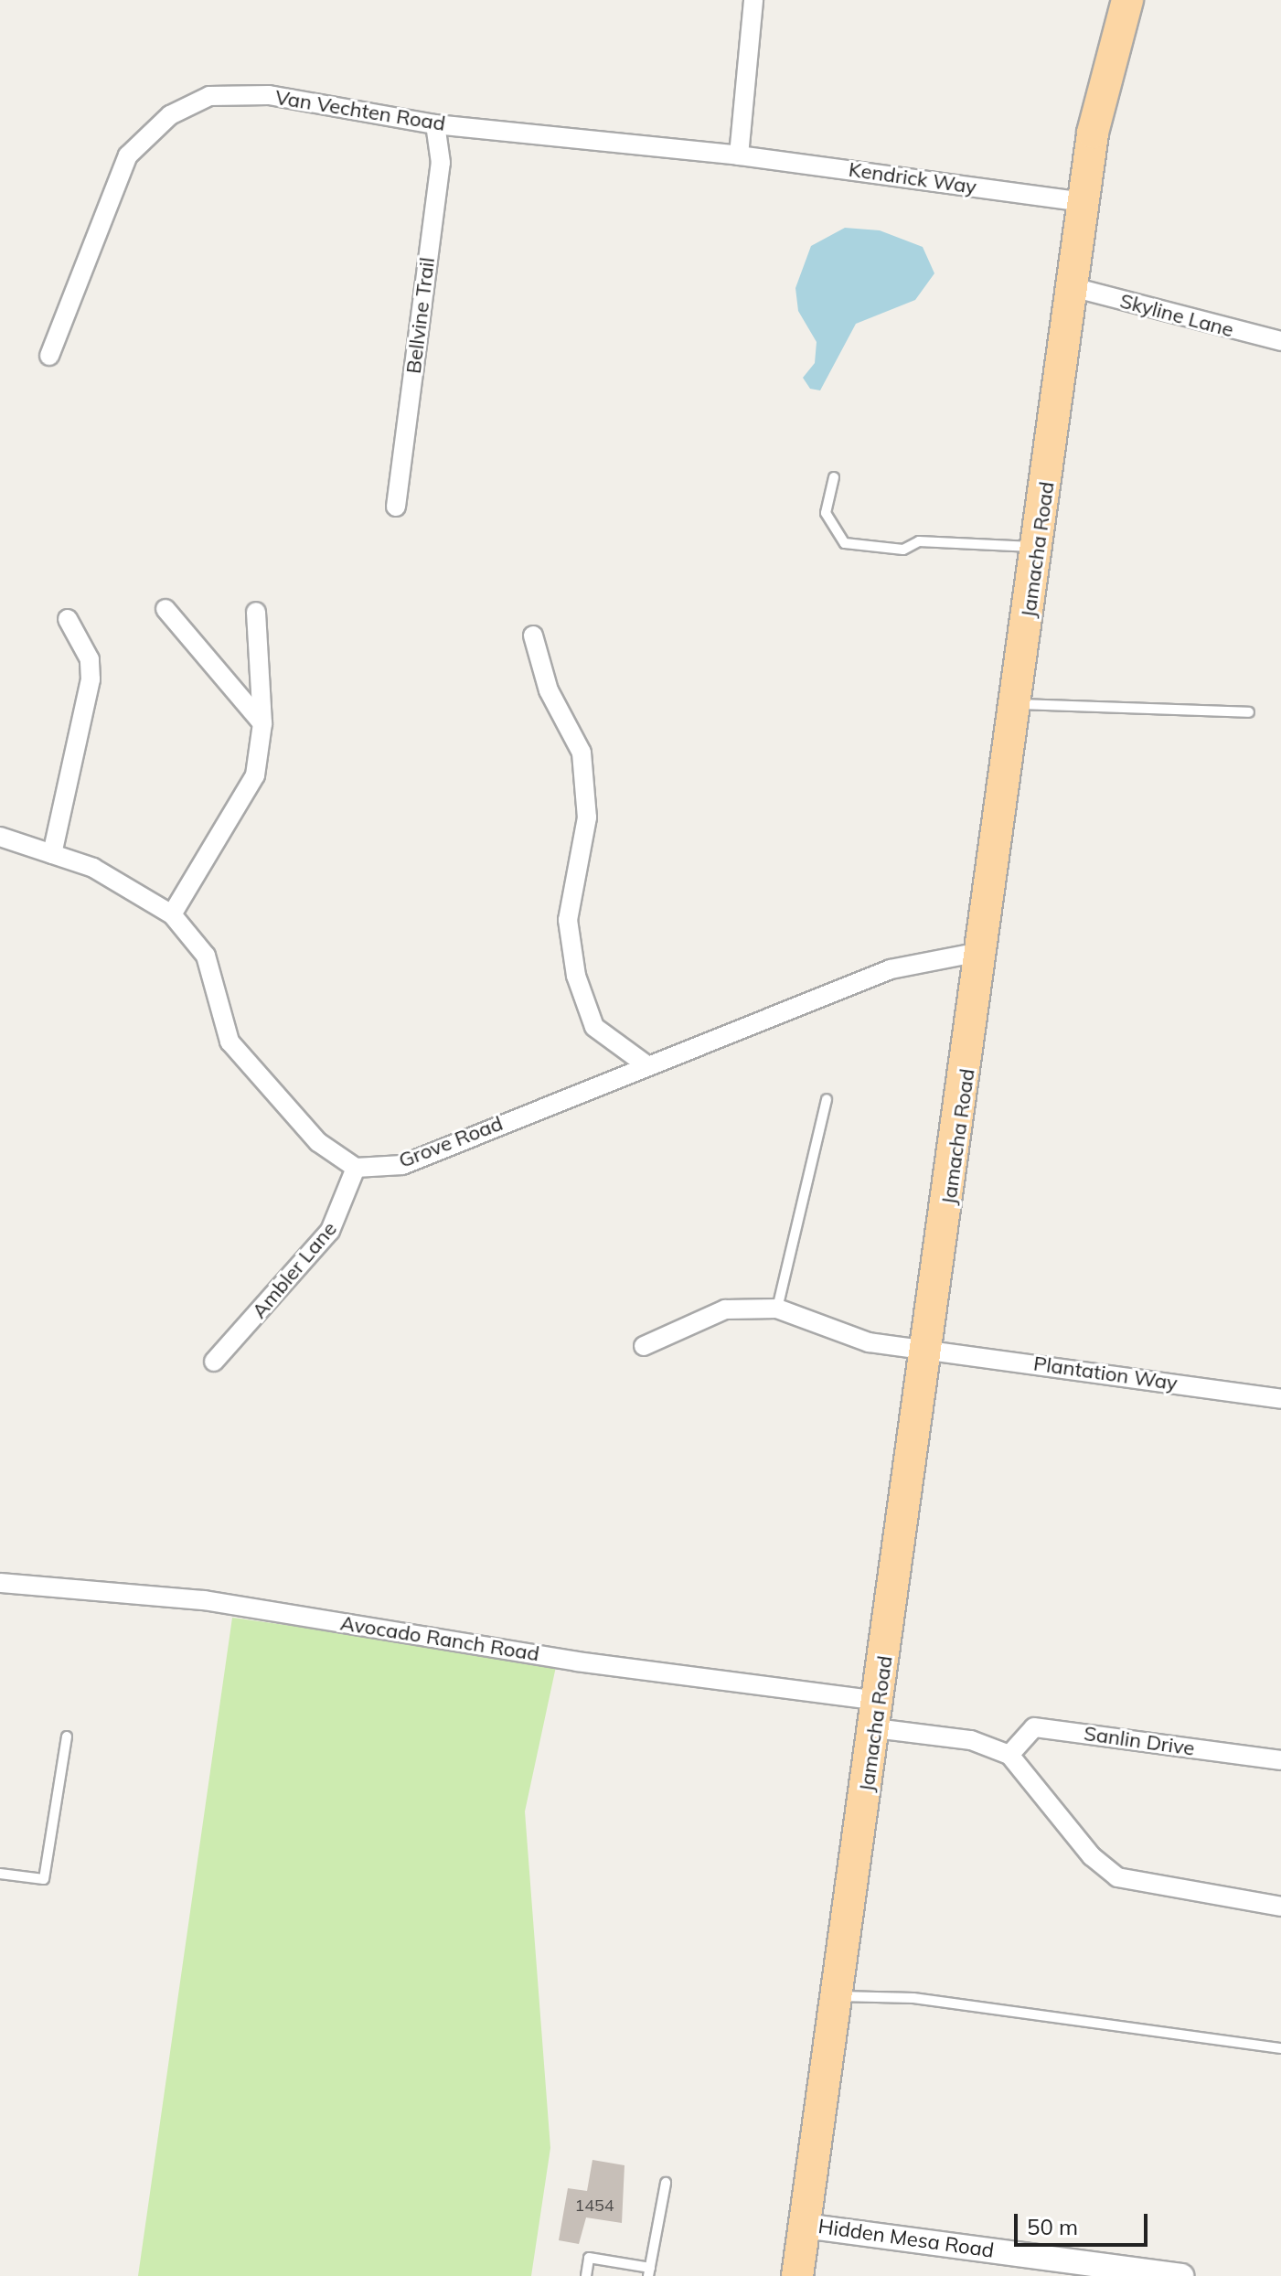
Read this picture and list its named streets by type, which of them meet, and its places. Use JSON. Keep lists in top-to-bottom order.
{
  "streets": {
    "main road": ["Jamacha Road"],
    "street": [
      "Van Vechten Road",
      "Kendrick Way",
      "Bellvine Trail",
      "Skyline Lane",
      "Grove Road",
      "Ambler Lane",
      "Plantation Way",
      "Avocado Ranch Road",
      "Sanlin Drive",
      "Hidden Mesa Road"
    ]
  },
  "crossings": [
    ["Van Vechten Road", "Kendrick Way"],
    ["Van Vechten Road", "Bellvine Trail"],
    ["Kendrick Way", "Jamacha Road"],
    ["Skyline Lane", "Jamacha Road"],
    ["Jamacha Road", "Grove Road"],
    ["Jamacha Road", "Plantation Way"],
    ["Jamacha Road", "Avocado Ranch Road"],
    ["Jamacha Road", "Hidden Mesa Road"],
    ["Grove Road", "Ambler Lane"],
    ["Avocado Ranch Road", "Sanlin Drive"]
  ],
  "house_numbers": ["1454"],
  "scale_bar": "50 m"
}
